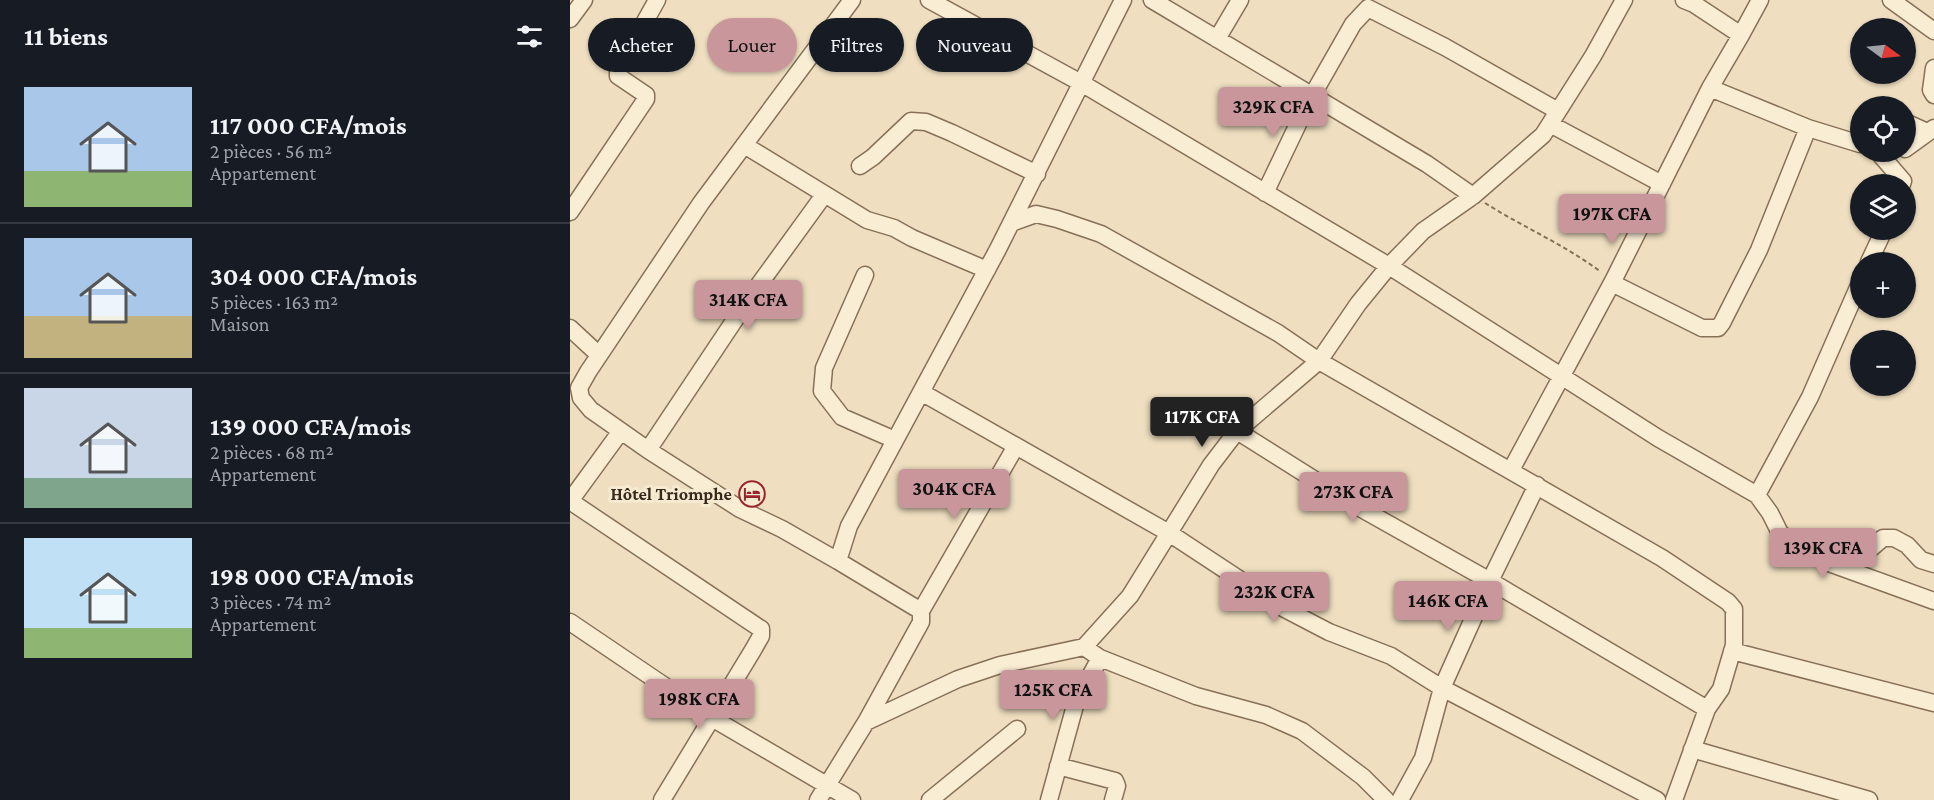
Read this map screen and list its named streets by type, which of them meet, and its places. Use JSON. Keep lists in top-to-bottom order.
{
  "places": {
    "hotel": ["Hôtel Triomphe"]
  },
  "north": "right",
  "page": {
    "heading": "11 biens",
    "map_buttons": ["+", "−"],
    "chip": [
      "Acheter",
      "Louer",
      "Filtres",
      "Nouveau"
    ],
    "list": [
      {
        "name": "117 000 CFA/mois",
        "note": "2 pièces · 56 m² · Appartement"
      },
      {
        "name": "304 000 CFA/mois",
        "note": "5 pièces · 163 m² · Maison"
      },
      {
        "name": "139 000 CFA/mois",
        "note": "2 pièces · 68 m² · Appartement"
      },
      {
        "name": "198 000 CFA/mois",
        "note": "3 pièces · 74 m² · Appartement"
      }
    ],
    "price": [
      "329K CFA",
      "197K CFA",
      "314K CFA",
      "117K CFA",
      "304K CFA",
      "273K CFA",
      "139K CFA",
      "232K CFA",
      "146K CFA",
      "125K CFA",
      "198K CFA"
    ]
  }
}
